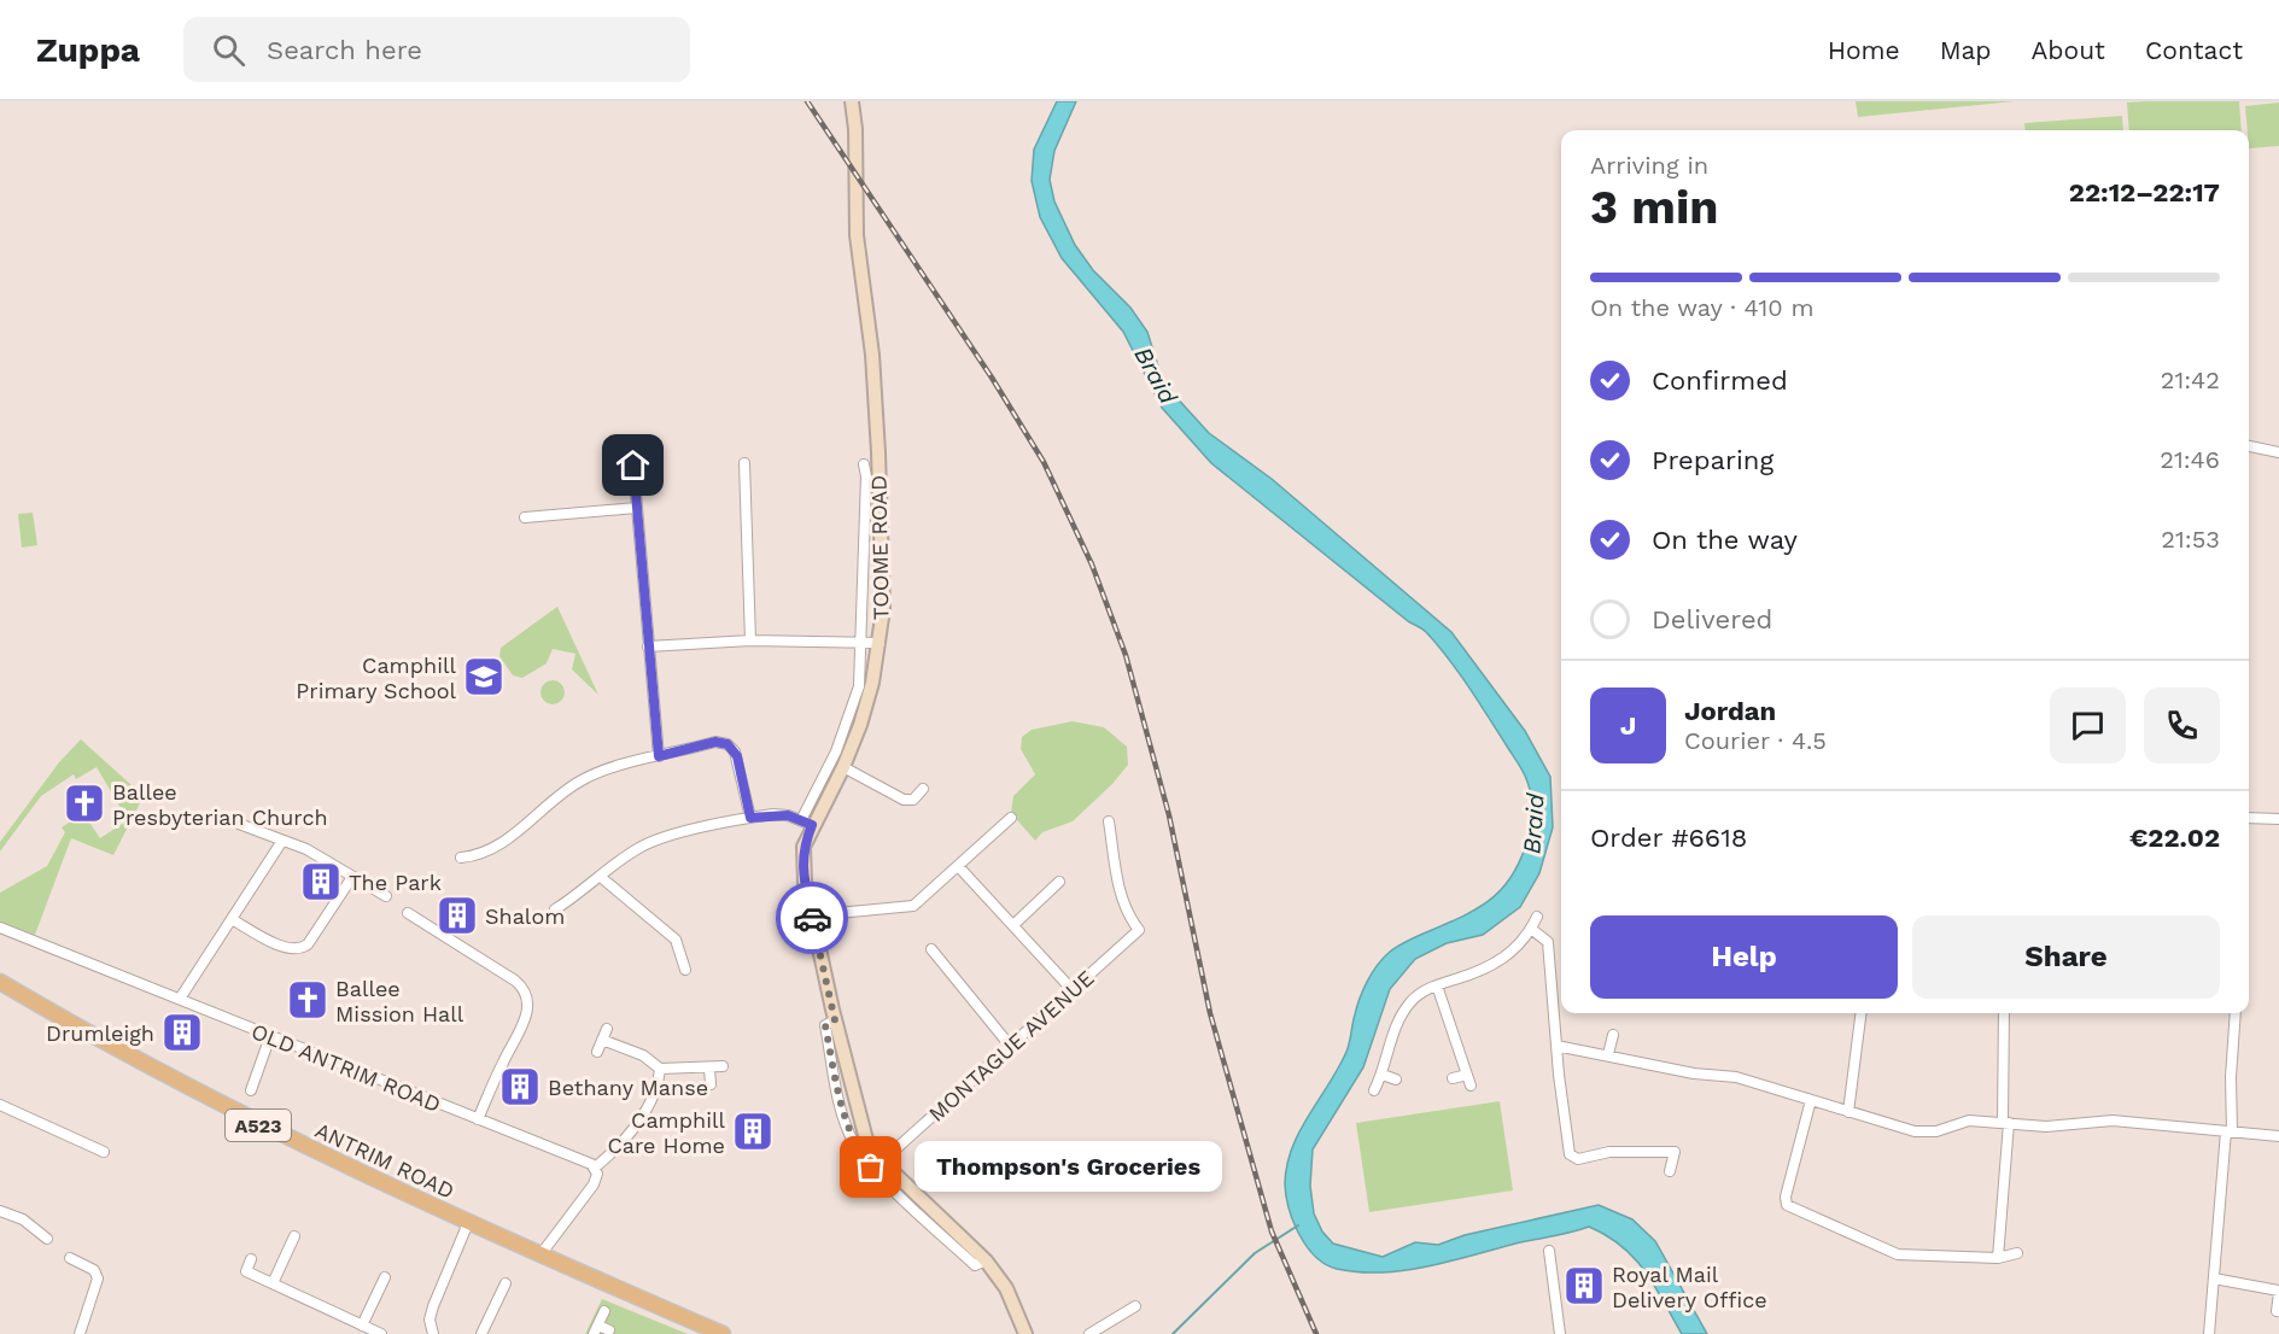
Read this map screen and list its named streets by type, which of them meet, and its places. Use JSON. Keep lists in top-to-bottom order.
{
  "streets": {
    "main road": ["TOOME ROAD", "A523", "ANTRIM ROAD"],
    "street": ["MONTAGUE AVENUE", "OLD ANTRIM ROAD"]
  },
  "crossings": [
    ["TOOME ROAD", "MONTAGUE AVENUE"]
  ],
  "water": ["Braid"],
  "places": {
    "school or university": ["Camphill Primary School"],
    "church": ["Ballee Presbyterian Church", "Ballee Mission Hall"],
    "building": [
      "The Park",
      "Shalom",
      "Drumleigh",
      "Bethany Manse",
      "Camphill Care Home",
      "Royal Mail Delivery Office"
    ],
    "other": ["Thompson's Groceries"]
  },
  "page": {
    "header": "Zuppa",
    "search": "Search here",
    "nav": [
      "Home",
      "Map",
      "About",
      "Contact"
    ],
    "heading": ["3 min", "Arriving in", "22:12–22:17"],
    "panel": [
      "Jordan",
      "Courier · 4.5",
      "Order #6618",
      "€22.02"
    ],
    "bar": "On the way · 410 m",
    "list": [
      ["Confirmed", "21:42"],
      ["Preparing", "21:46"],
      ["On the way", "21:53"],
      "Delivered"
    ],
    "round": "J",
    "buttons": ["Help", "Share"],
    "bubble": "Thompson's Groceries"
  }
}
